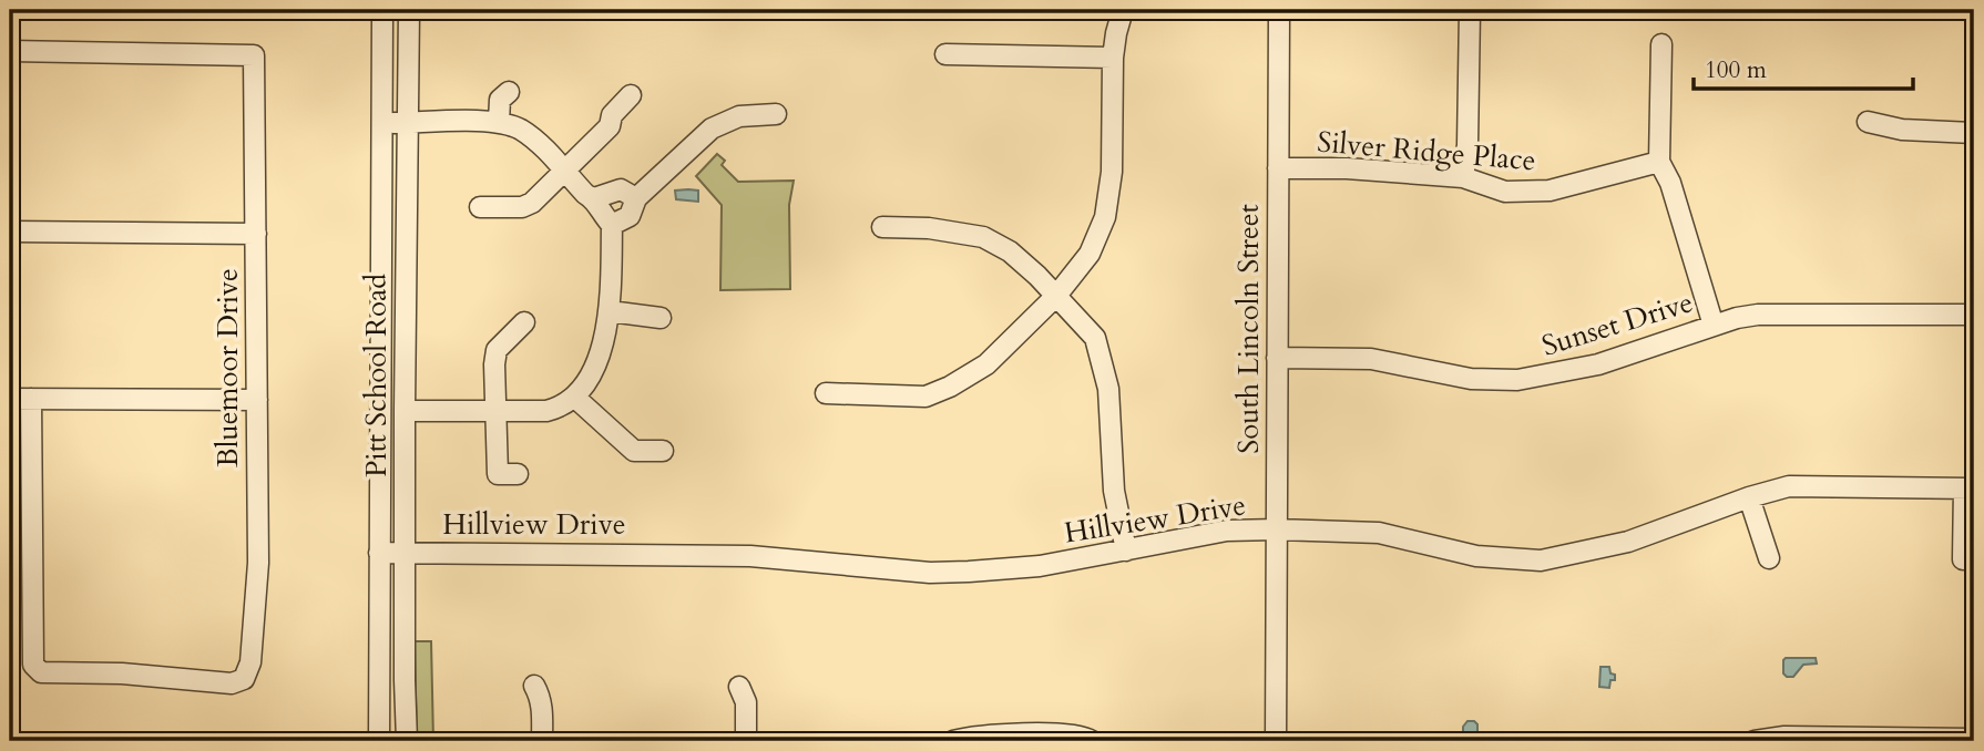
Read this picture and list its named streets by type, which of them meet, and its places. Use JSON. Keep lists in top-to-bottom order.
{
  "streets": {
    "street": [
      "Silver Ridge Place",
      "Sunset Drive",
      "South Lincoln Street",
      "Bluemoor Drive",
      "Pitt School Road",
      "Hillview Drive"
    ]
  },
  "crossings": [
    ["Silver Ridge Place", "South Lincoln Street"],
    ["Sunset Drive", "South Lincoln Street"],
    ["South Lincoln Street", "Hillview Drive"],
    ["Pitt School Road", "Hillview Drive"]
  ],
  "scale_bar": "100 m"
}
